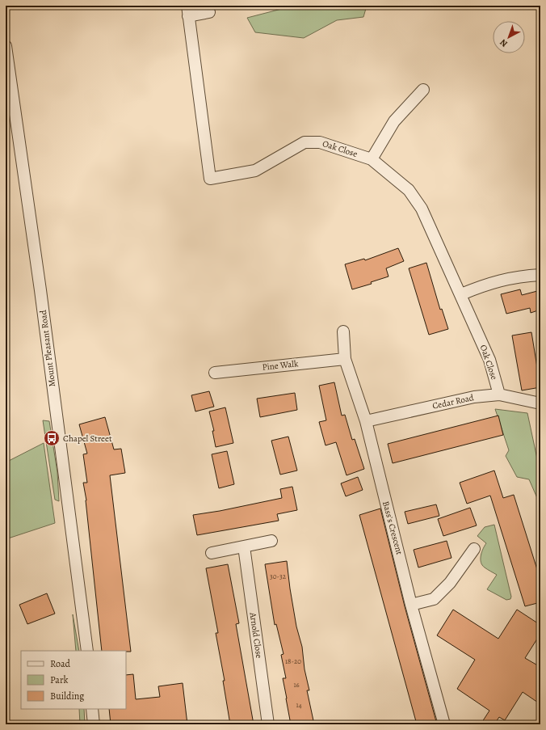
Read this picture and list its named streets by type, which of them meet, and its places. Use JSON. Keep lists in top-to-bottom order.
{
  "streets": {
    "street": [
      "Oak Close",
      "Mount Pleasant Road",
      "Pine Walk",
      "Cedar Road",
      "Bass's Crescent",
      "Arnold Close"
    ]
  },
  "crossings": [
    ["Oak Close", "Cedar Road"],
    ["Pine Walk", "Bass's Crescent"],
    ["Cedar Road", "Bass's Crescent"]
  ],
  "places": {
    "bus stop": ["Chapel Street"]
  },
  "house_numbers": [
    "30-32",
    "18-20",
    "16",
    "14"
  ],
  "legend": ["Road", "Park", "Building"],
  "north": "bottom left"
}
